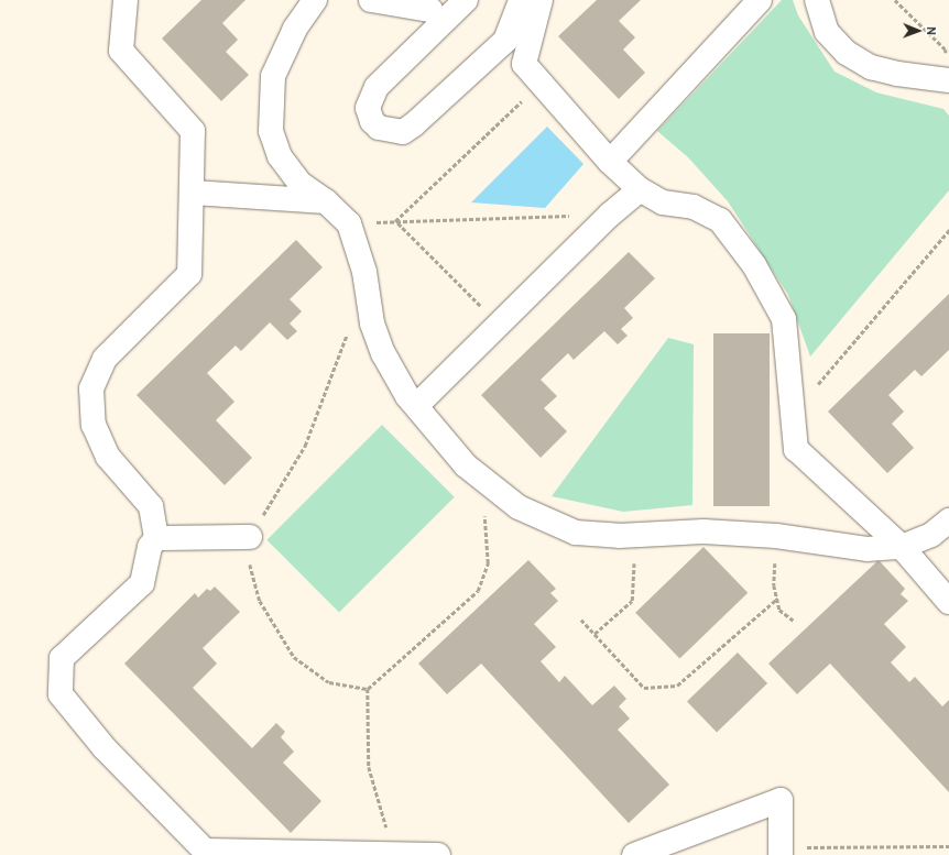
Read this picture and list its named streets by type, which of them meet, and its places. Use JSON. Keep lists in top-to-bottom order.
{
  "north": "right"
}
